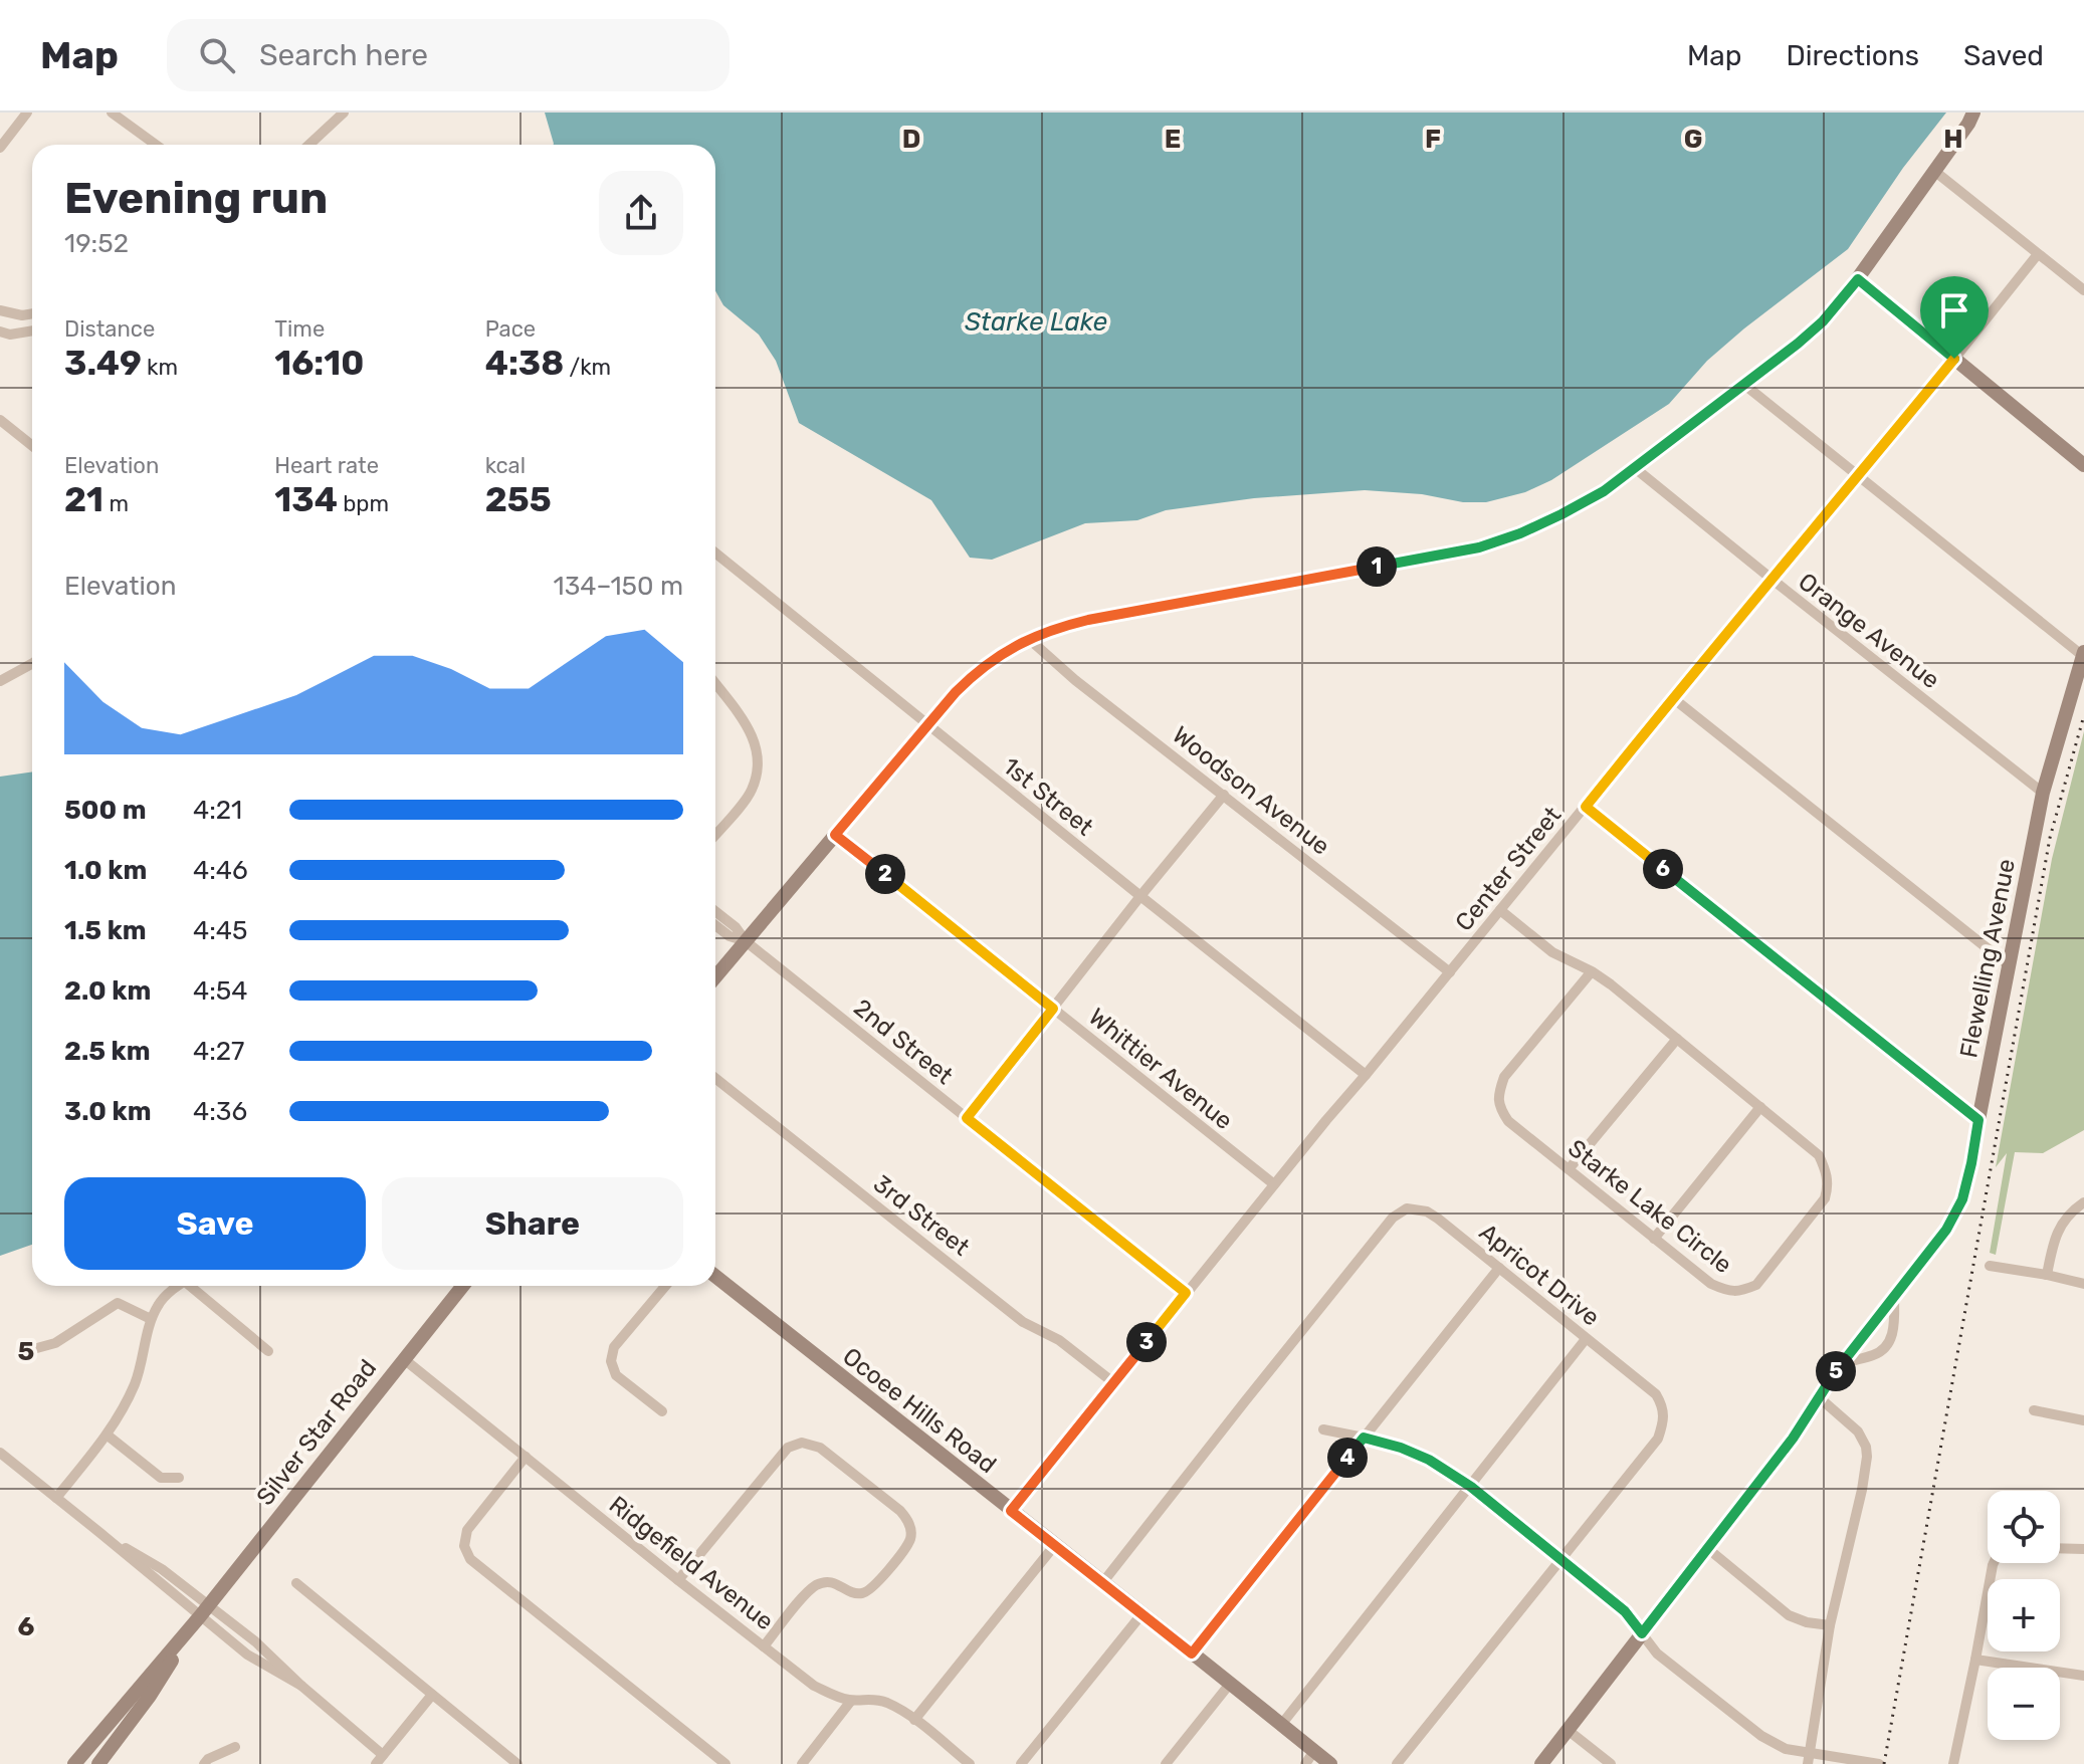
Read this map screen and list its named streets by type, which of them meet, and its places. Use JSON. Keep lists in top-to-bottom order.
{
  "streets": {
    "main road": ["Flewelling Avenue", "Ocoee Hills Road", "Silver Star Road"],
    "street": [
      "Orange Avenue",
      "Woodson Avenue",
      "1st Street",
      "Center Street",
      "2nd Street",
      "Whittier Avenue",
      "Starke Lake Circle",
      "3rd Street",
      "Apricot Drive",
      "Ridgefield Avenue"
    ]
  },
  "crossings": [
    ["Orange Avenue", "Center Street"],
    ["Orange Avenue", "Flewelling Avenue"],
    ["Woodson Avenue", "Center Street"],
    ["1st Street", "Center Street"],
    ["Center Street", "2nd Street"],
    ["Center Street", "Whittier Avenue"],
    ["Center Street", "Starke Lake Circle"],
    ["Center Street", "3rd Street"],
    ["Center Street", "Ocoee Hills Road"],
    ["Apricot Drive", "Ocoee Hills Road"],
    ["Silver Star Road", "Ridgefield Avenue"]
  ],
  "water": ["Starke Lake"],
  "page": {
    "header": "Map",
    "search": "Search here",
    "nav": ["Map", "Directions", "Saved"],
    "heading": ["Evening run", "19:52"],
    "stats": [
      ["Distance", "3.49 km"],
      ["Time", "16:10"],
      ["Pace", "4:38 /km"],
      ["Elevation", "21 m"],
      ["Heart rate", "134 bpm"],
      ["kcal", "255"]
    ],
    "pins": [
      "1",
      "6",
      "2",
      "3",
      "5",
      "4"
    ],
    "chart": ["Elevation", "134–150 m"],
    "list": [
      {
        "name": "500 m",
        "note": "4:21"
      },
      {
        "name": "1.0 km",
        "note": "4:46"
      },
      {
        "name": "1.5 km",
        "note": "4:45"
      },
      {
        "name": "2.0 km",
        "note": "4:54"
      },
      {
        "name": "2.5 km",
        "note": "4:27"
      },
      {
        "name": "3.0 km",
        "note": "4:36"
      }
    ],
    "buttons": ["Save", "Share"],
    "map_buttons": ["+", "−"]
  },
  "grid": {
    "columns": [
      "D",
      "E",
      "F",
      "G",
      "H"
    ],
    "rows": ["5", "6"]
  }
}
